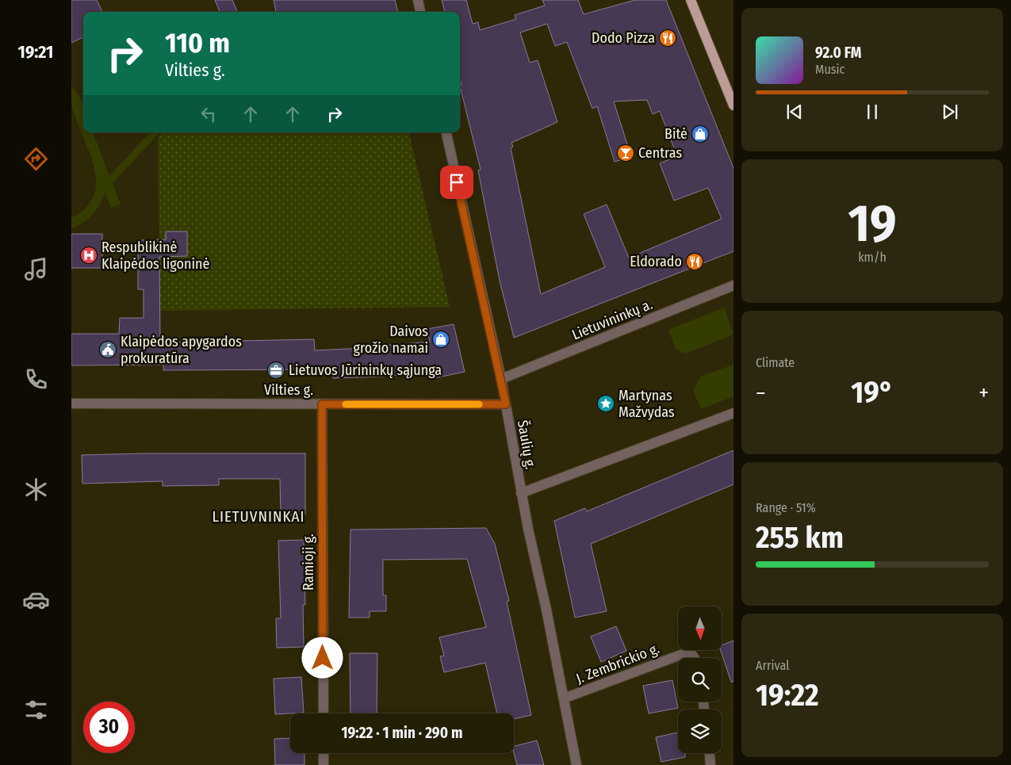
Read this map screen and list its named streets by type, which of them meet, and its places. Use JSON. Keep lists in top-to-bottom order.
{
  "streets": {
    "street": [
      "Lietuvininkų a.",
      "Vilties g.",
      "Šaulių g.",
      "Ramioji g.",
      "J. Zembrickio g."
    ]
  },
  "crossings": [
    ["Lietuvininkų a.", "Šaulių g."],
    ["Vilties g.", "Šaulių g."],
    ["Vilties g.", "Ramioji g."],
    ["Šaulių g.", "J. Zembrickio g."]
  ],
  "districts": ["LIETUVNINKAI"],
  "places": {
    "restaurant": ["Dodo Pizza", "Eldorado"],
    "shop": ["Bitė", "Daivos grožio namai"],
    "bar": ["Centras"],
    "hospital": ["Respublikinė Klaipėdos ligoninė"],
    "public building": ["Klaipėdos apygardos prokuratūra"],
    "office": ["Lietuvos Jūrininkų sąjunga"],
    "place": ["Martynas Mažvydas"]
  },
  "north": "bottom",
  "page": {
    "tabs": "19:21",
    "turn": ["110 m", "Vilties g."],
    "song": ["92.0 FM", "Music"],
    "tile": [
      ["19", "km/h"],
      "Climate",
      ["Range · 51%", "255 km"],
      ["Arrival", "19:22"]
    ],
    "heat": ["−", "19°", "+"],
    "limit": "30",
    "trip": "19:22 · 1 min · 290 m"
  }
}
